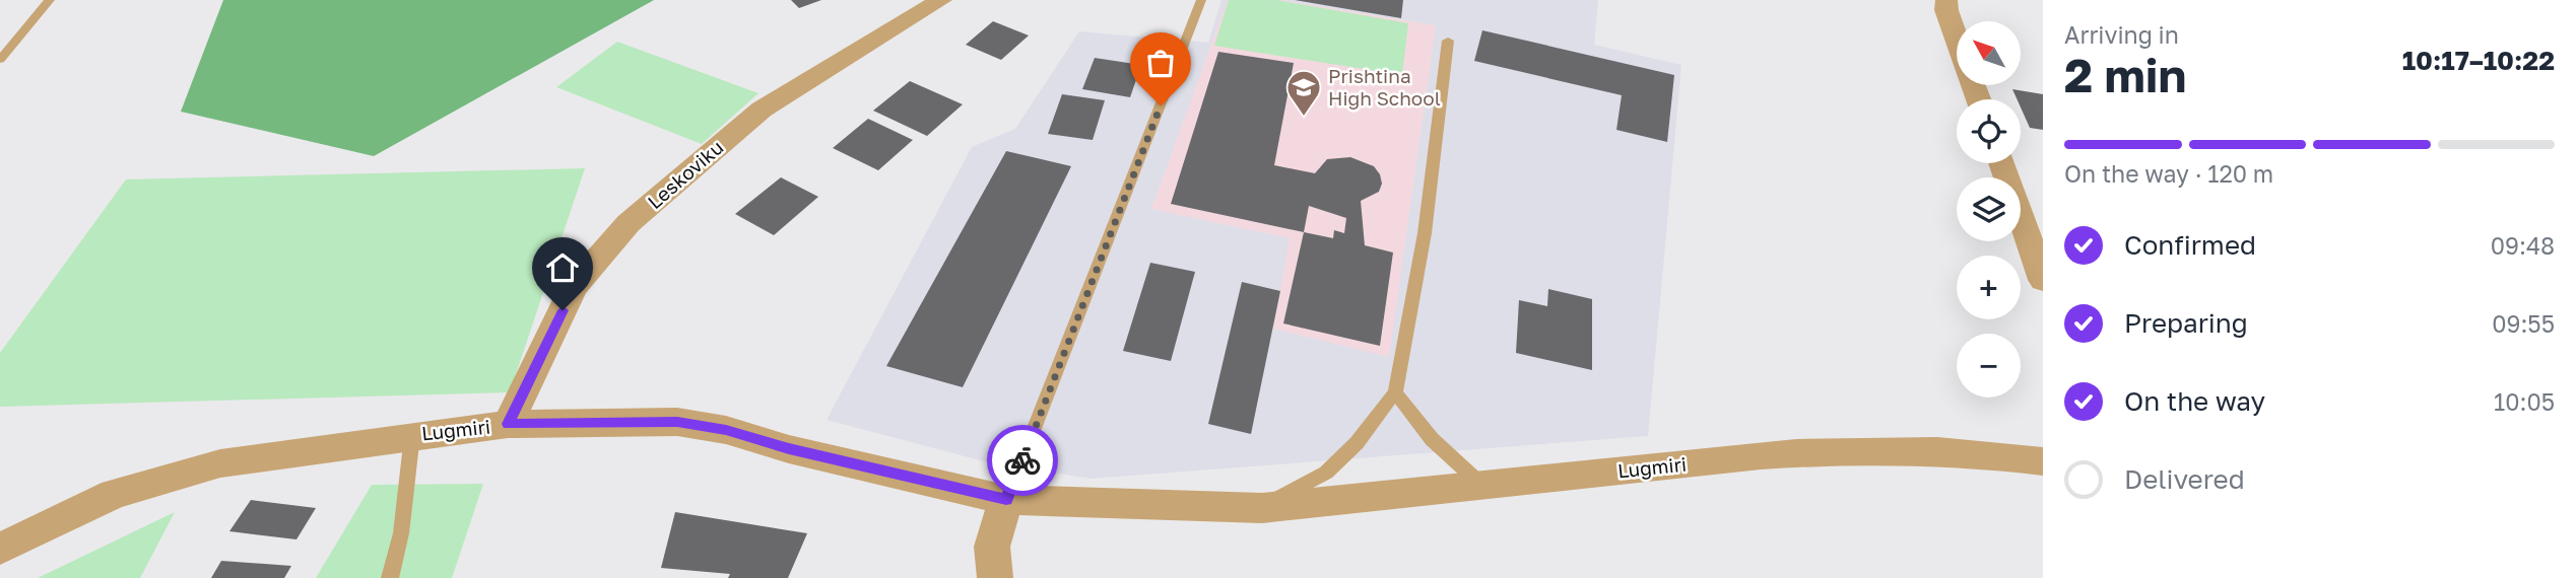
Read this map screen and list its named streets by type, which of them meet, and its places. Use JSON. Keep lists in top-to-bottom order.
{
  "streets": {
    "street": ["Leskoviku", "Lugmiri"]
  },
  "crossings": [
    ["Leskoviku", "Lugmiri"]
  ],
  "places": {
    "school or university": ["Prishtina High School"]
  },
  "north": "top left",
  "page": {
    "heading": ["2 min", "Arriving in", "10:17–10:22"],
    "map_buttons": ["+", "−"],
    "bar": "On the way · 120 m",
    "list": [
      ["Confirmed", "09:48"],
      ["Preparing", "09:55"],
      ["On the way", "10:05"],
      "Delivered"
    ]
  }
}
